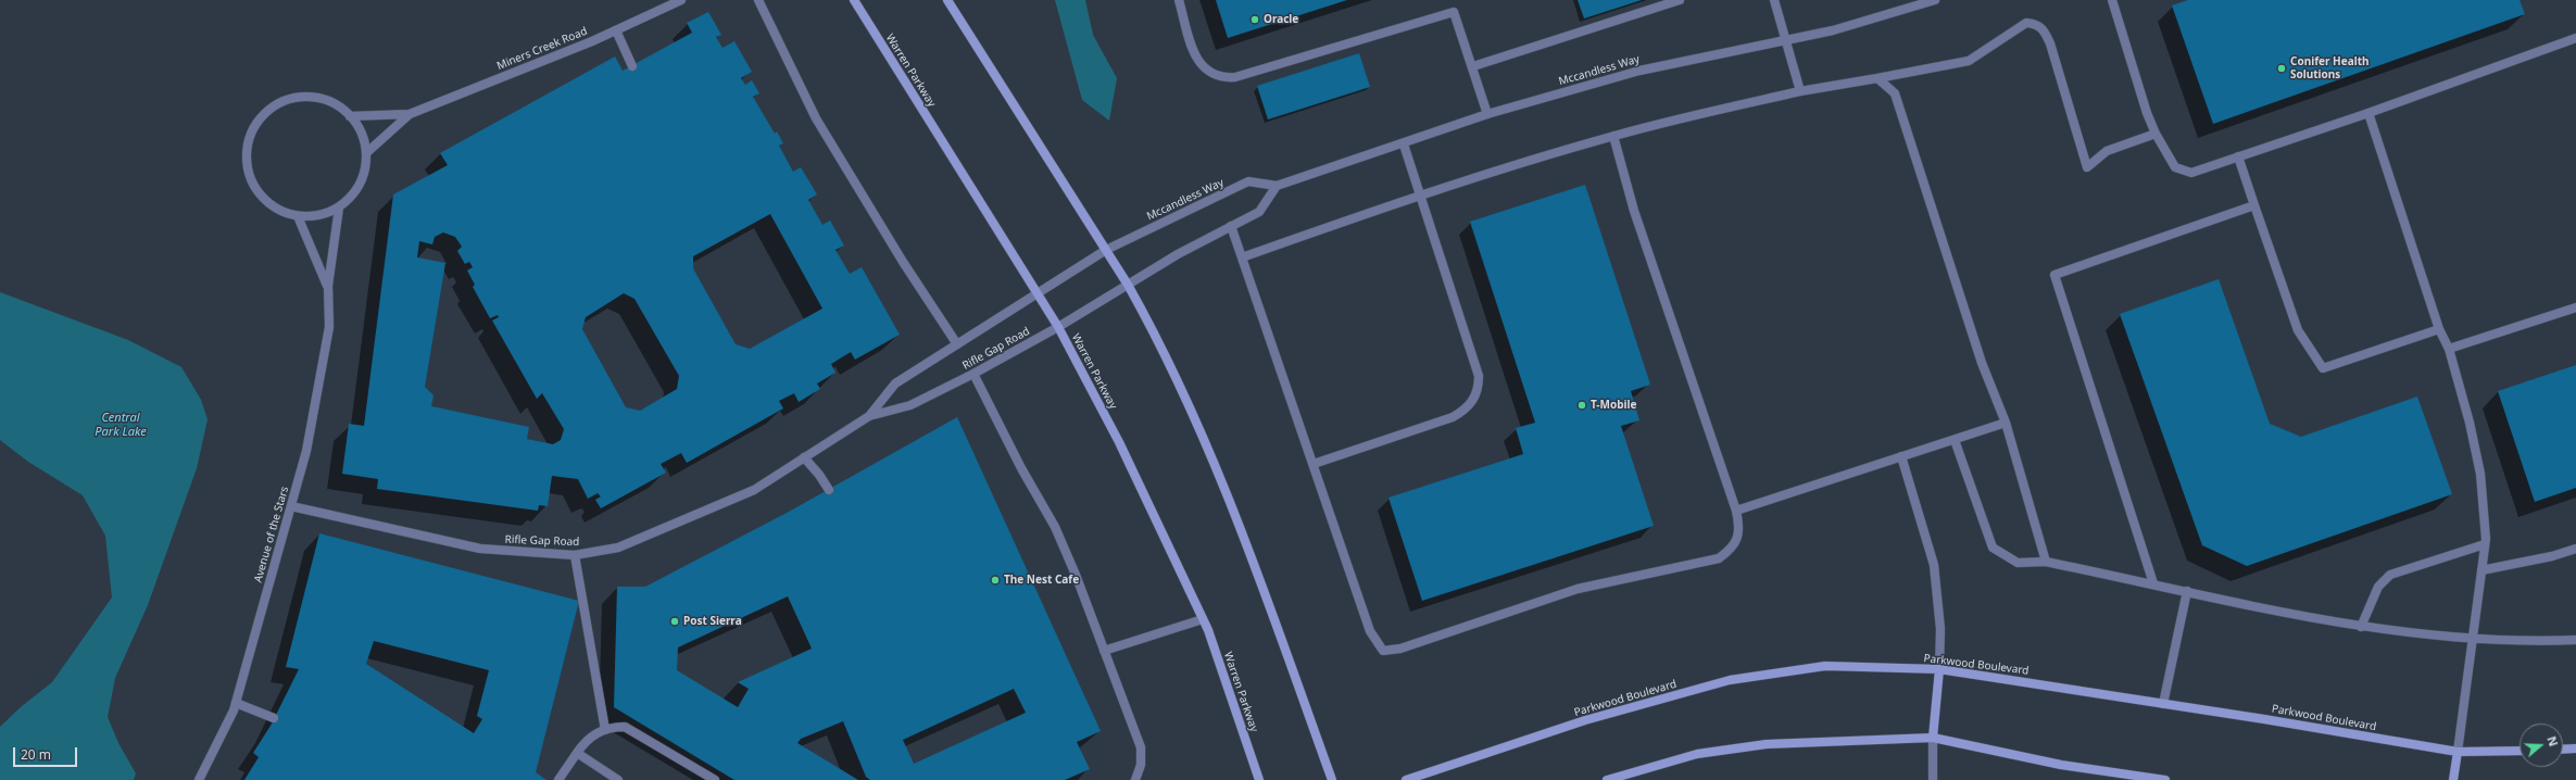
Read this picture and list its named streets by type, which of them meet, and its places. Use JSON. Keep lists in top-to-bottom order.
{
  "streets": {
    "main road": ["Warren Parkway", "Parkwood Boulevard"],
    "street": [
      "Miners Creek Road",
      "Mccandless Way",
      "Rifle Gap Road",
      "Avenue of the Stars"
    ]
  },
  "crossings": [
    ["Miners Creek Road", "Avenue of the Stars"],
    ["Warren Parkway", "Rifle Gap Road"],
    ["Mccandless Way", "Rifle Gap Road"],
    ["Rifle Gap Road", "Avenue of the Stars"]
  ],
  "water": ["Central Park Lake"],
  "places": [
    "Oracle",
    "Conifer Health Solutions",
    "T-Mobile",
    "The Nest Cafe",
    "Post Sierra"
  ],
  "scale_bar": "20 m",
  "north": "right"
}
